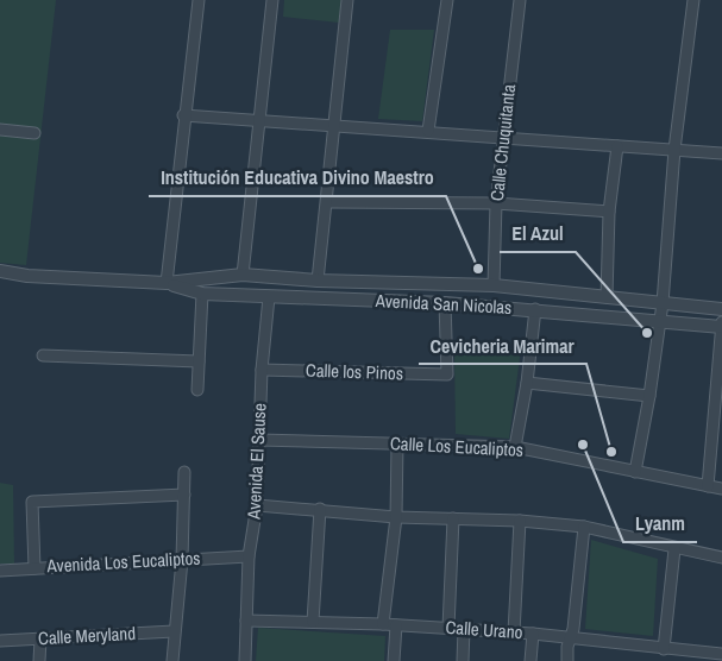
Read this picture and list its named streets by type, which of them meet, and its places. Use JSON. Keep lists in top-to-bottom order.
{
  "streets": {
    "street": [
      "Calle Chuquitanta",
      "Avenida San Nicolas",
      "Calle los Pinos",
      "Calle Los Eucaliptos",
      "Avenida El Sause",
      "Avenida Los Eucaliptos",
      "Calle Urano",
      "Calle Meryland"
    ]
  },
  "crossings": [
    ["Calle Chuquitanta", "Avenida San Nicolas"],
    ["Avenida San Nicolas", "Calle los Pinos"],
    ["Avenida San Nicolas", "Avenida El Sause"],
    ["Calle los Pinos", "Avenida El Sause"],
    ["Calle Los Eucaliptos", "Avenida El Sause"],
    ["Avenida El Sause", "Avenida Los Eucaliptos"],
    ["Avenida El Sause", "Calle Urano"]
  ],
  "places": [
    "Institución Educativa Divino Maestro",
    "El Azul",
    "Lyanm",
    "Cevicheria Marimar"
  ]
}
